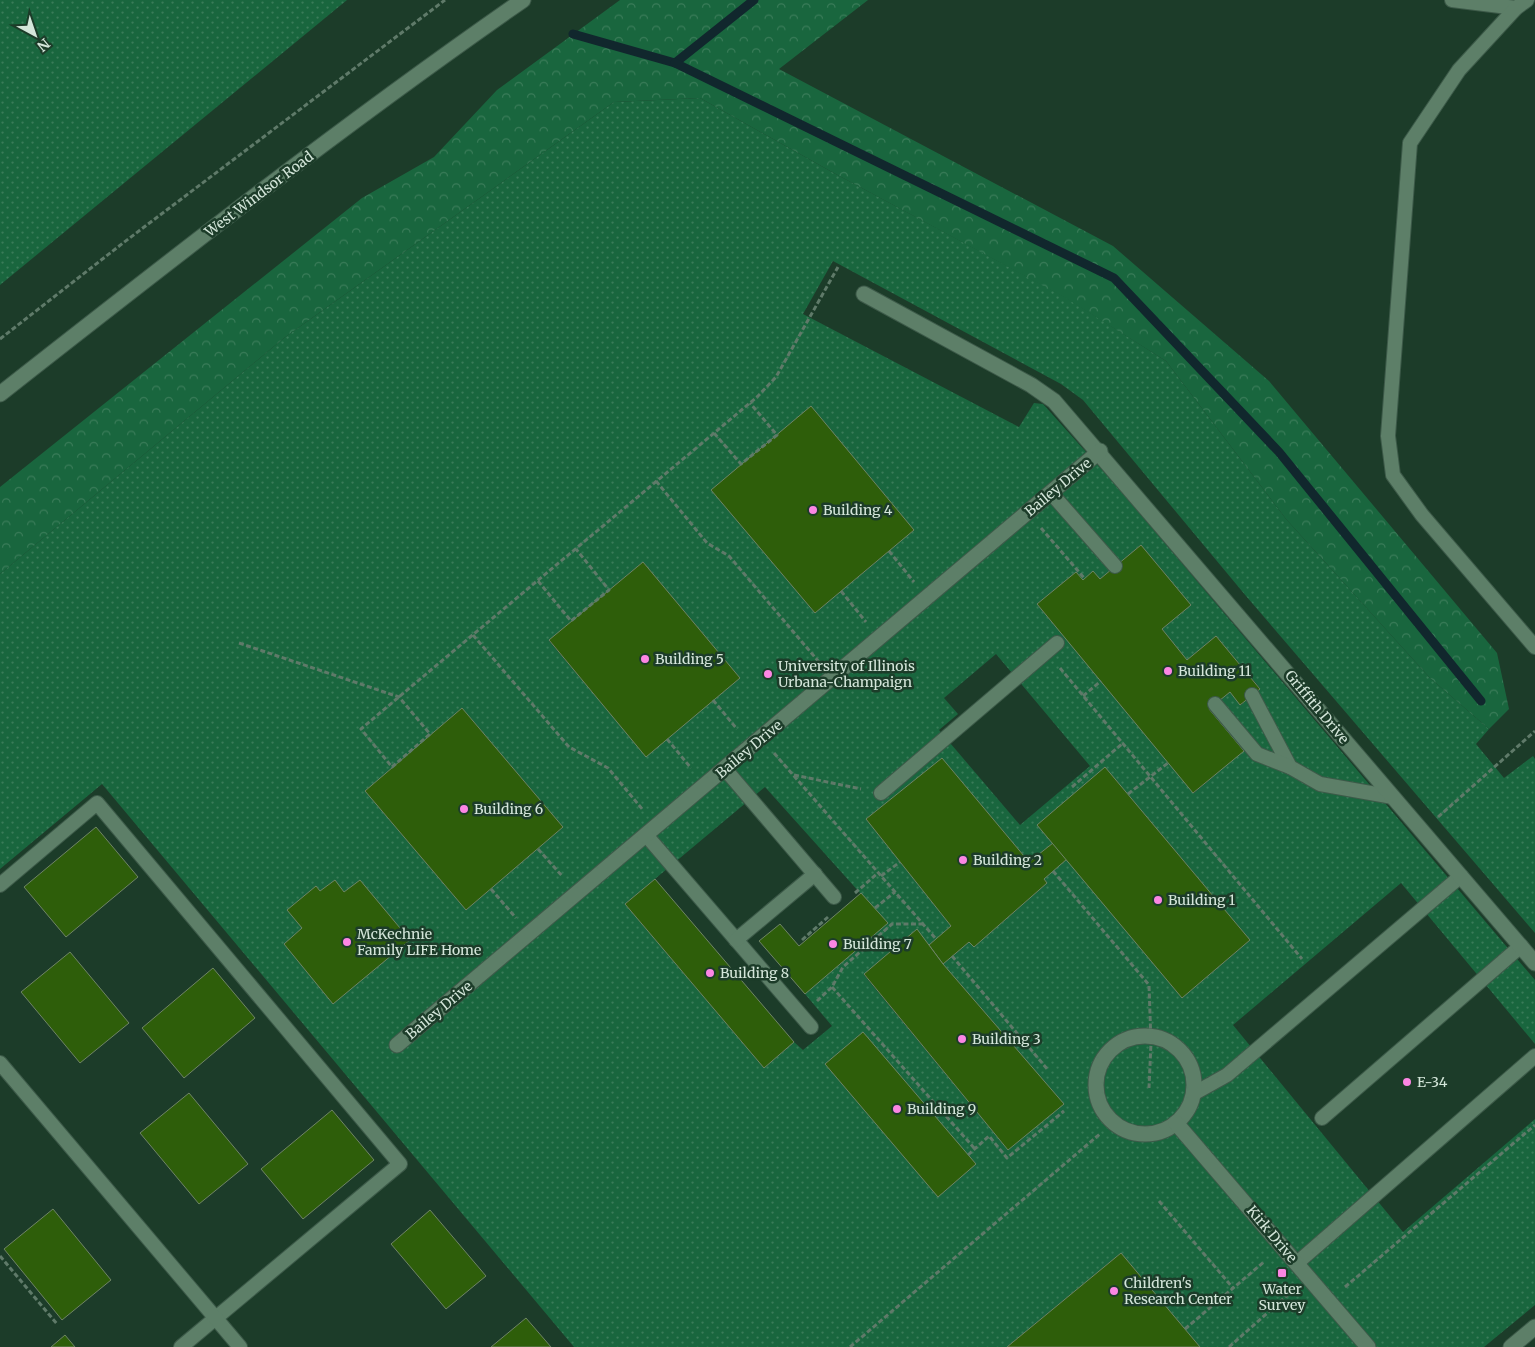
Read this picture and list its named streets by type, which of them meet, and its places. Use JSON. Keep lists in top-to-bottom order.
{
  "streets": {
    "street": [
      "West Windsor Road",
      "Bailey Drive",
      "Griffith Drive",
      "Kirk Drive"
    ]
  },
  "crossings": [
    ["Bailey Drive", "Griffith Drive"]
  ],
  "places": {
    "other": [
      "Building 4",
      "Building 5",
      "Building 11",
      "University of Illinois Urbana-Champaign",
      "Building 6",
      "Building 2",
      "Building 1",
      "McKechnie Family LIFE Home",
      "Building 7",
      "Building 8",
      "Building 3",
      "E-34",
      "Building 9",
      "Children's Research Center"
    ],
    "transit": ["Water Survey"]
  },
  "north": "bottom right"
}
